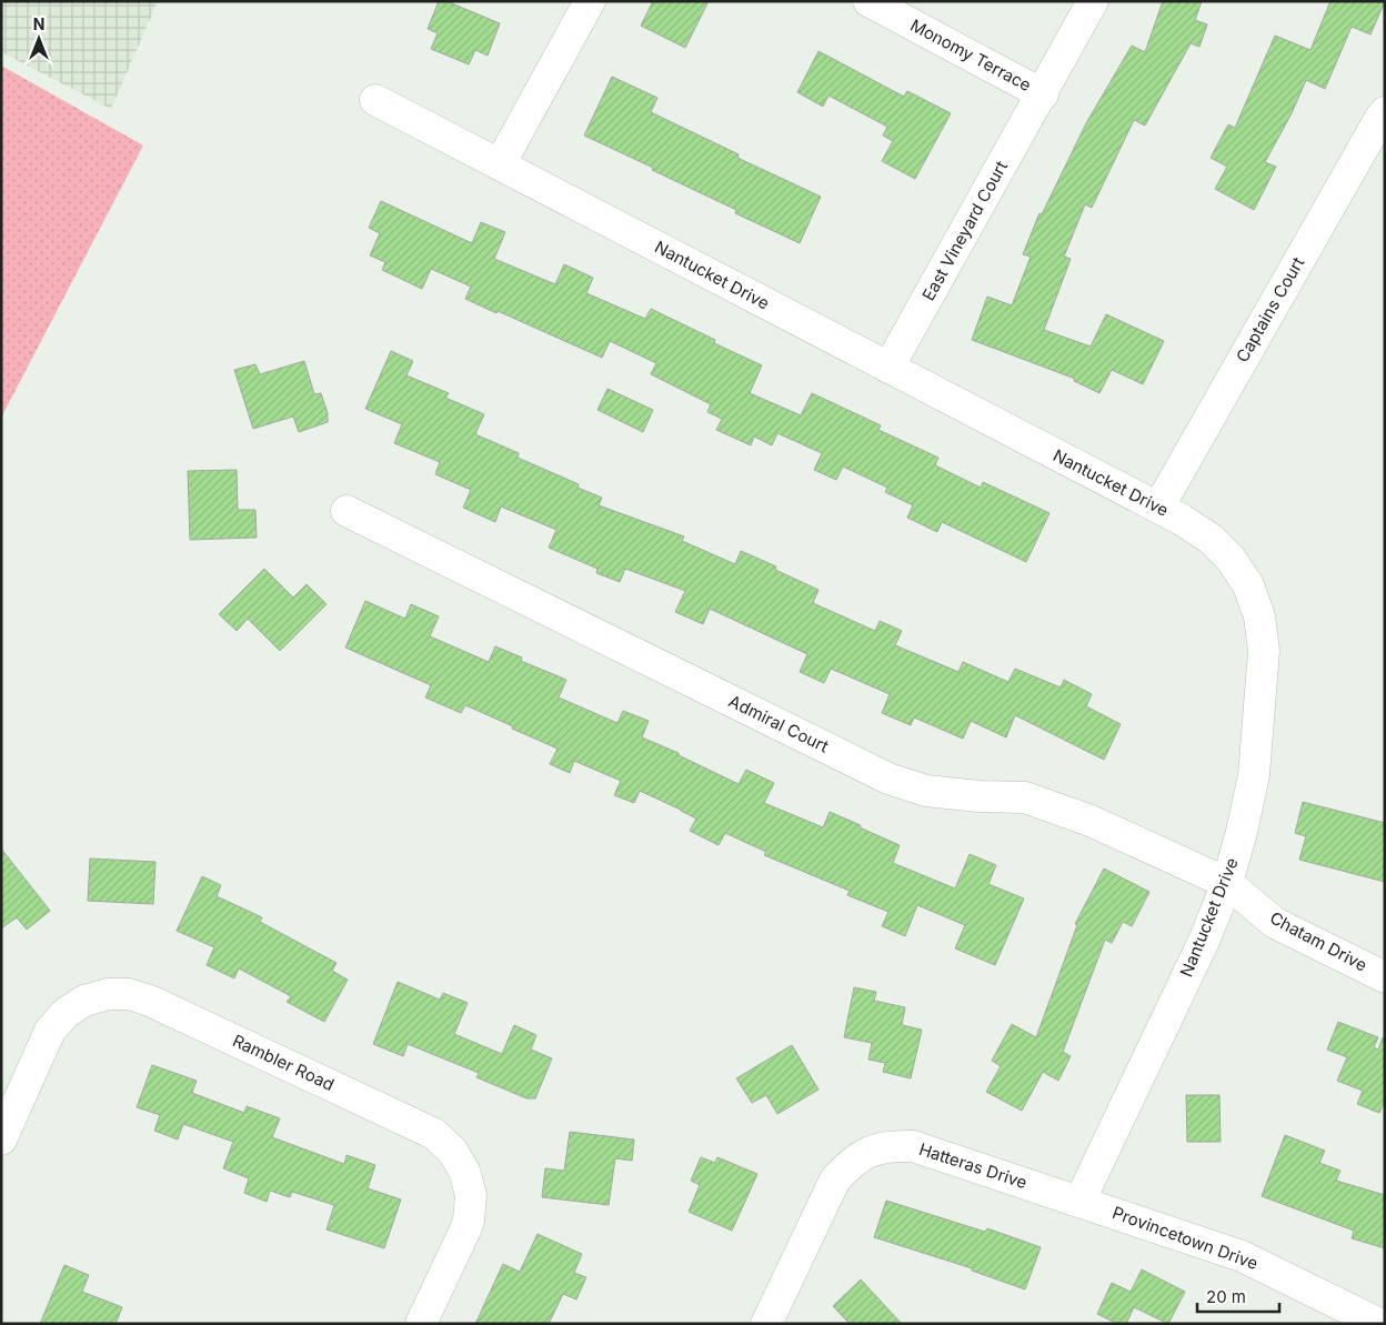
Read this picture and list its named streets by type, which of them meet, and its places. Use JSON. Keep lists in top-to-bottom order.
{
  "streets": {
    "street": [
      "Monomy Terrace",
      "East Vineyard Court",
      "Nantucket Drive",
      "Captains Court",
      "Admiral Court",
      "Chatam Drive",
      "Rambler Road",
      "Hatteras Drive",
      "Provincetown Drive"
    ]
  },
  "crossings": [
    ["Monomy Terrace", "East Vineyard Court"],
    ["East Vineyard Court", "Nantucket Drive"],
    ["Nantucket Drive", "Captains Court"],
    ["Nantucket Drive", "Admiral Court"],
    ["Nantucket Drive", "Chatam Drive"],
    ["Nantucket Drive", "Hatteras Drive"],
    ["Nantucket Drive", "Provincetown Drive"],
    ["Admiral Court", "Chatam Drive"],
    ["Hatteras Drive", "Provincetown Drive"]
  ],
  "scale_bar": "20 m",
  "north": "top"
}
